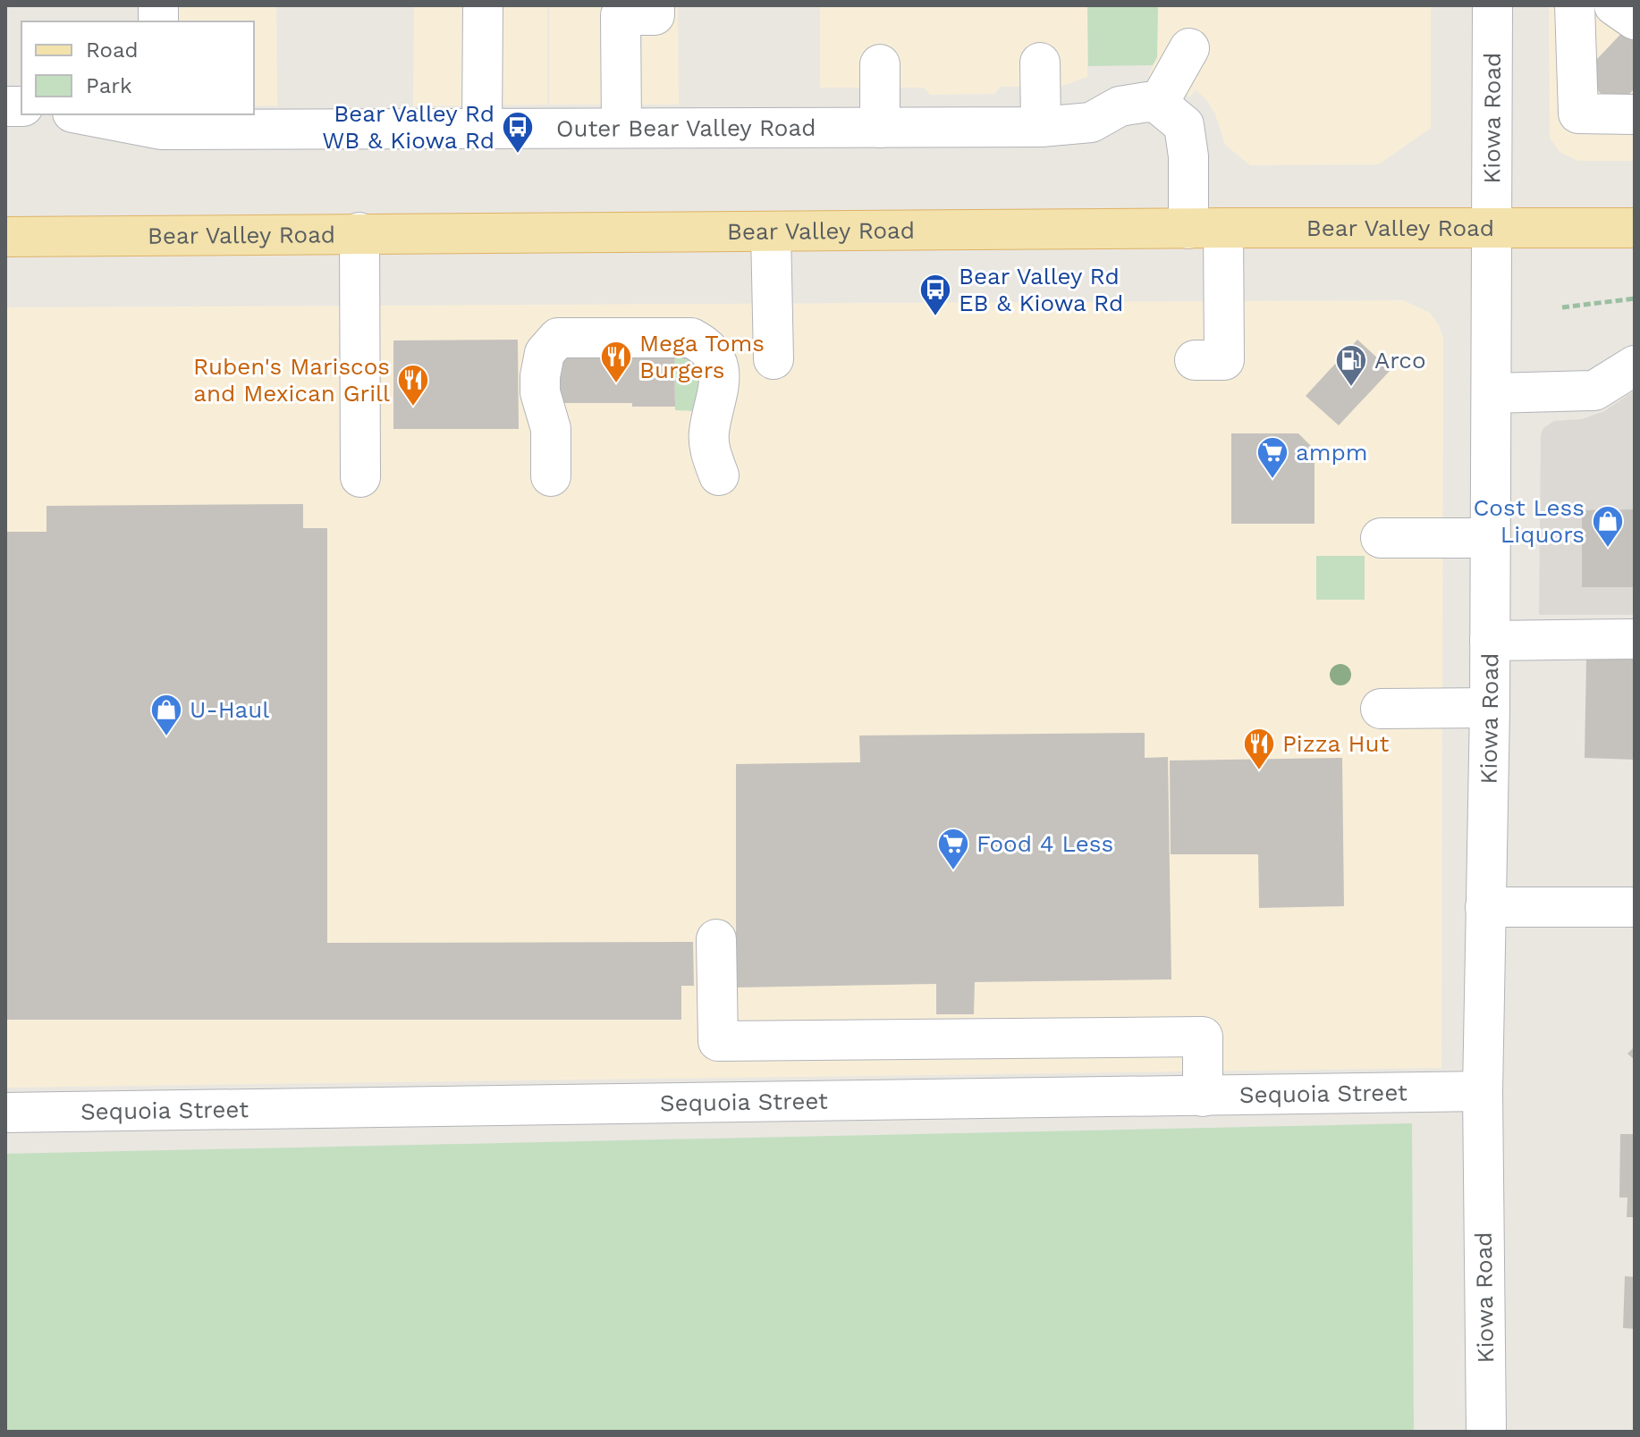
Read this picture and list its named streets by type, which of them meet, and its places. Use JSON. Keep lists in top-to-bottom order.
{
  "streets": {
    "main road": ["Bear Valley Road"],
    "street": ["Kiowa Road", "Outer Bear Valley Road", "Sequoia Street"]
  },
  "crossings": [
    ["Kiowa Road", "Bear Valley Road"],
    ["Kiowa Road", "Sequoia Street"]
  ],
  "places": {
    "bus stop": ["Bear Valley Rd WB & Kiowa Rd", "Bear Valley Rd EB & Kiowa Rd"],
    "restaurant": ["Mega Toms Burgers", "Ruben's Mariscos and Mexican Grill", "Pizza Hut"],
    "fuel station": ["Arco"],
    "supermarket": ["ampm", "Food 4 Less"],
    "shop": ["Cost Less Liquors", "U-Haul"]
  },
  "legend": ["Road", "Park"]
}
